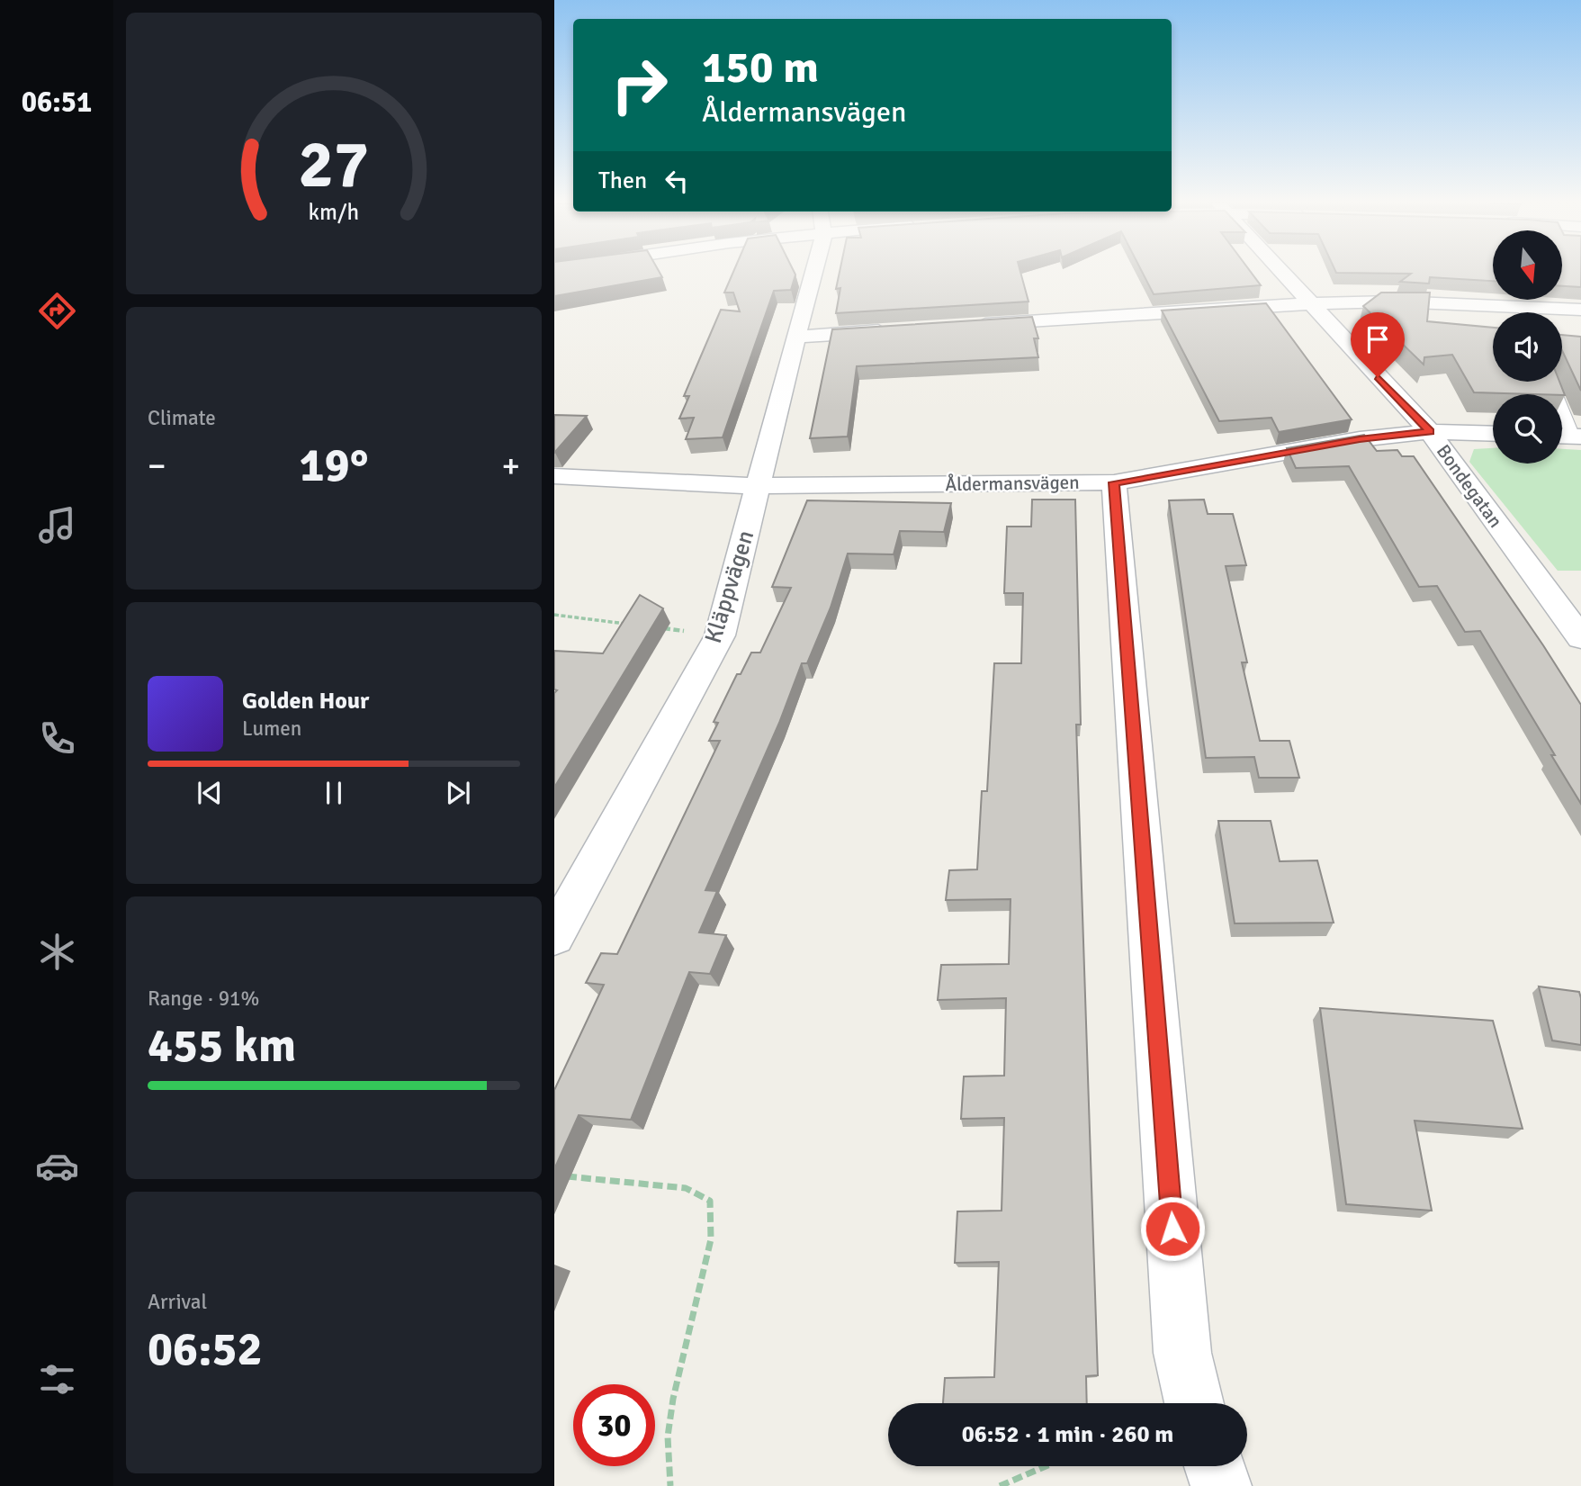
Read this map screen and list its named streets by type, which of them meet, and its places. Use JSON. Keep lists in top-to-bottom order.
{
  "streets": {
    "street": ["Åldermansvägen", "Bondegatan", "Kläppvägen"]
  },
  "crossings": [
    ["Åldermansvägen", "Bondegatan"],
    ["Åldermansvägen", "Kläppvägen"]
  ],
  "north": "bottom",
  "page": {
    "tabs": "06:51",
    "turn": ["150 m", "Åldermansvägen"],
    "then": "Then",
    "tile": [
      "Climate",
      ["Range · 91%", "455 km"],
      ["Arrival", "06:52"]
    ],
    "heat": ["−", "19°", "+"],
    "song": ["Golden Hour", "Lumen"],
    "limit": "30",
    "trip": "06:52 · 1 min · 260 m",
    "gauge": ["27", "km/h"]
  }
}
